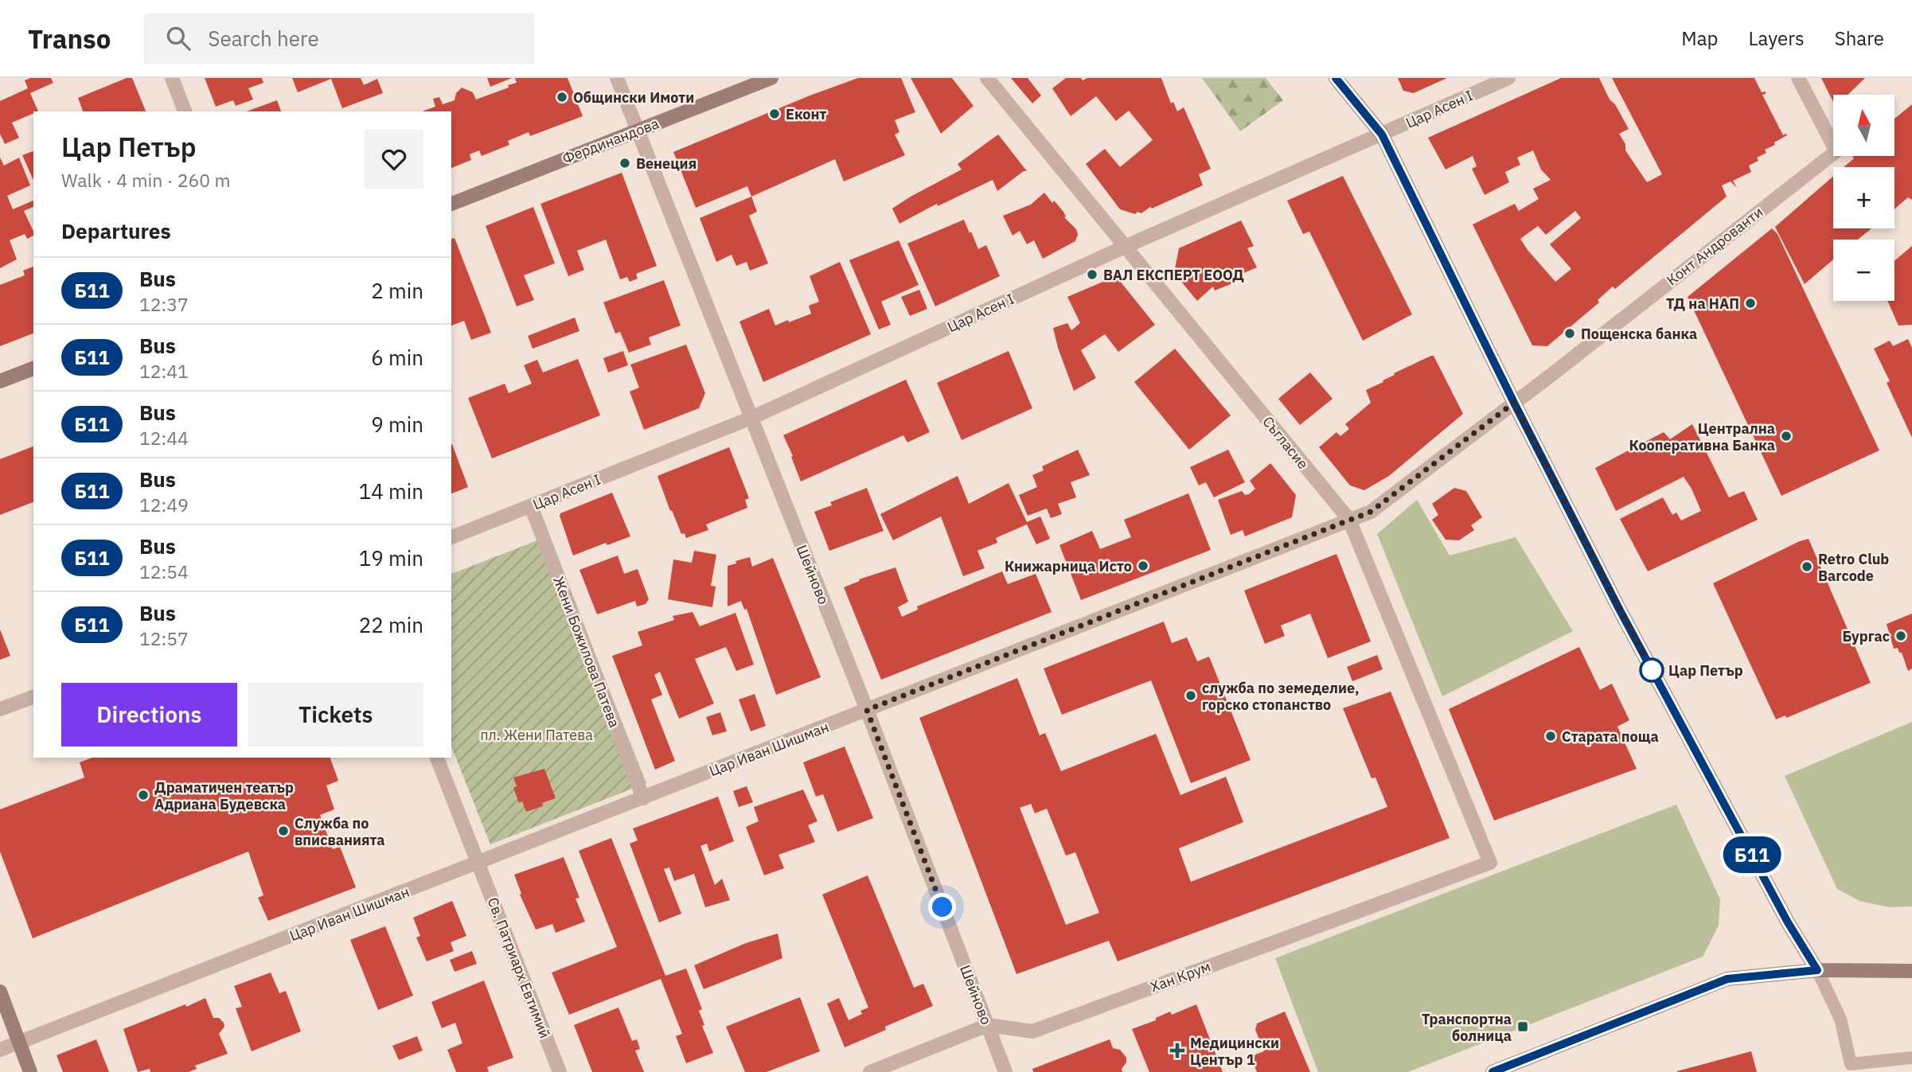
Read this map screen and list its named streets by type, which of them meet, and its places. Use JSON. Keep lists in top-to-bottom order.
{
  "streets": {
    "main road": ["Фердинандова"],
    "street": [
      "Цар Асен I",
      "Конт Андрованти",
      "Съгласие",
      "Шейново",
      "Жени Божилова Патева",
      "Цар Иван Шишман",
      "Св. Патриарх Евтимий",
      "Хан Крум"
    ]
  },
  "crossings": [
    ["Цар Асен I", "Съгласие"],
    ["Цар Асен I", "Шейново"],
    ["Цар Асен I", "Жени Божилова Патева"],
    ["Фердинандова", "Шейново"],
    ["Конт Андрованти", "Цар Иван Шишман"],
    ["Съгласие", "Цар Иван Шишман"],
    ["Съгласие", "Хан Крум"],
    ["Шейново", "Цар Иван Шишман"],
    ["Шейново", "Хан Крум"],
    ["Жени Божилова Патева", "Цар Иван Шишман"],
    ["Цар Иван Шишман", "Св. Патриарх Евтимий"]
  ],
  "parks": ["пл. Жени Патева"],
  "places": {
    "other": [
      "Общински Имоти",
      "Еконт",
      "Венеция",
      "ВАЛ ЕКСПЕРТ ЕООД",
      "ТД на НАП",
      "Пощенска банка",
      "Централна Кооперативна Банка",
      "Книжарница Исто",
      "Retro Club Barcode",
      "Бургас",
      "Цар Петър",
      "служба по земеделие, горско стопанство",
      "Старата поща",
      "Драматичен театър Адриана Будевска",
      "Служба по вписванията"
    ],
    "transit": ["Транспортна болница"],
    "health": ["Медицински Център 1"]
  },
  "lines": ["bus line Б11"],
  "north": "top",
  "page": {
    "header": "Transo",
    "search": "Search here",
    "nav": ["Map", "Layers", "Share"],
    "on_map": "Б11",
    "map_buttons": ["+", "−"],
    "heading": [
      ["Цар Петър", "Walk · 4 min · 260 m"],
      "Departures"
    ],
    "list": [
      {
        "mark": "Б11",
        "name": "Bus",
        "note": "12:37",
        "value": "2 min"
      },
      {
        "mark": "Б11",
        "name": "Bus",
        "note": "12:41",
        "value": "6 min"
      },
      {
        "mark": "Б11",
        "name": "Bus",
        "note": "12:44",
        "value": "9 min"
      },
      {
        "mark": "Б11",
        "name": "Bus",
        "note": "12:49",
        "value": "14 min"
      },
      {
        "mark": "Б11",
        "name": "Bus",
        "note": "12:54",
        "value": "19 min"
      },
      {
        "mark": "Б11",
        "name": "Bus",
        "note": "12:57",
        "value": "22 min"
      }
    ],
    "buttons": ["Directions", "Tickets"]
  }
}
